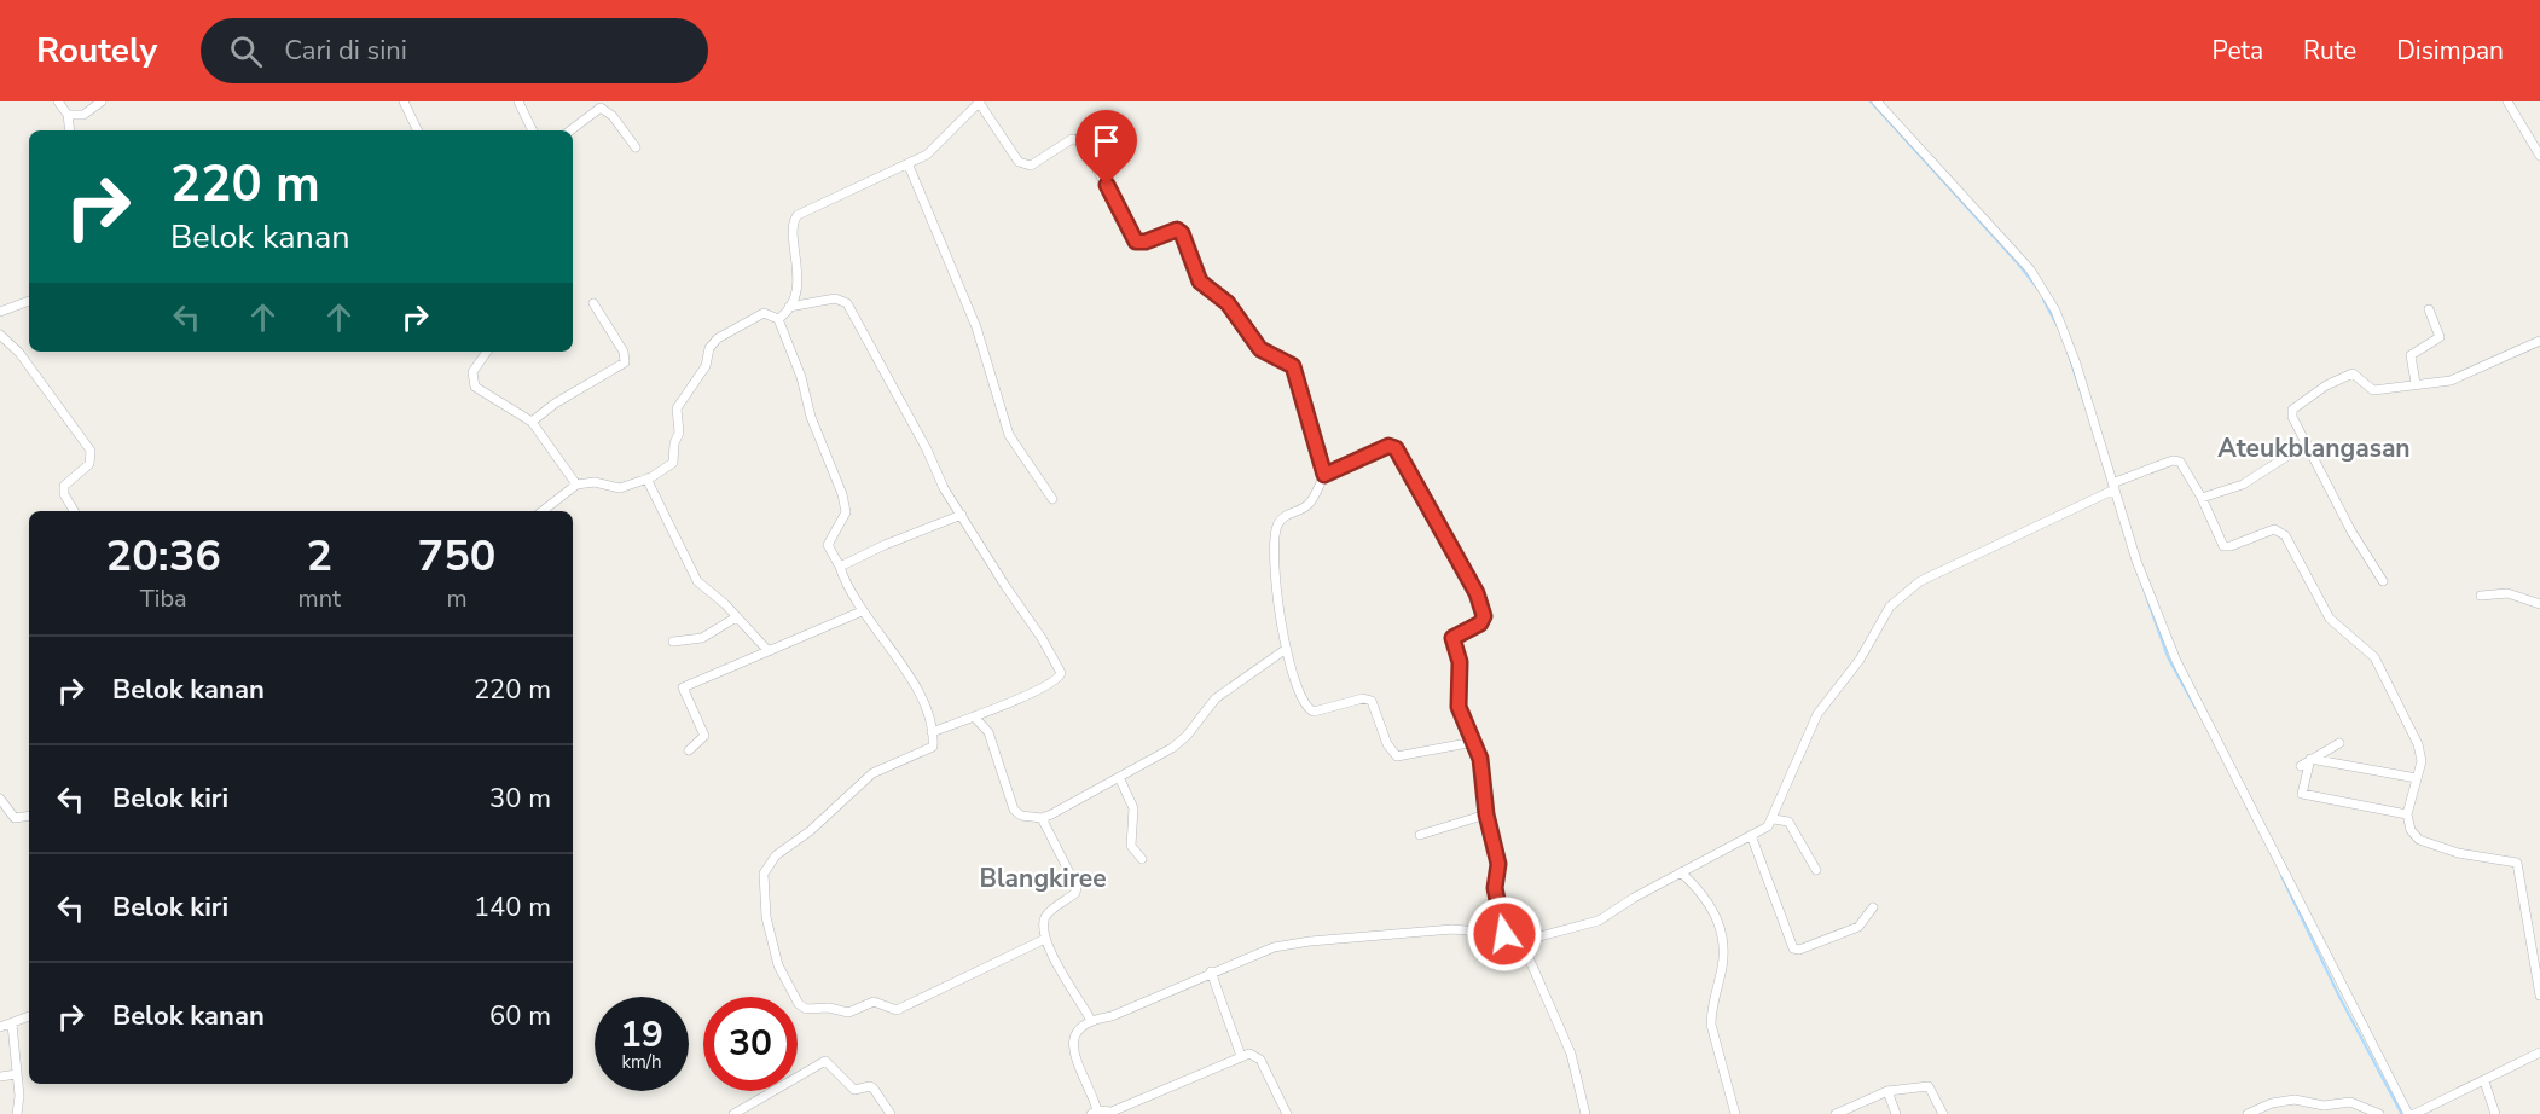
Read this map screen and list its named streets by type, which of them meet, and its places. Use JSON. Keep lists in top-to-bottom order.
{
  "districts": ["Ateukblangasan", "Blangkiree"],
  "page": {
    "header": "Routely",
    "search": "Cari di sini",
    "nav": ["Peta", "Rute", "Disimpan"],
    "turn": ["220 m", "Belok kanan"],
    "eta": [
      "20:36",
      "Tiba",
      "2",
      "mnt",
      "750",
      "m"
    ],
    "list": [
      {
        "name": "Belok kanan",
        "value": "220 m"
      },
      {
        "name": "Belok kiri",
        "value": "30 m"
      },
      {
        "name": "Belok kiri",
        "value": "140 m"
      },
      {
        "name": "Belok kanan",
        "value": "60 m"
      }
    ],
    "speed": "19 km/h",
    "limit": "30"
  }
}
